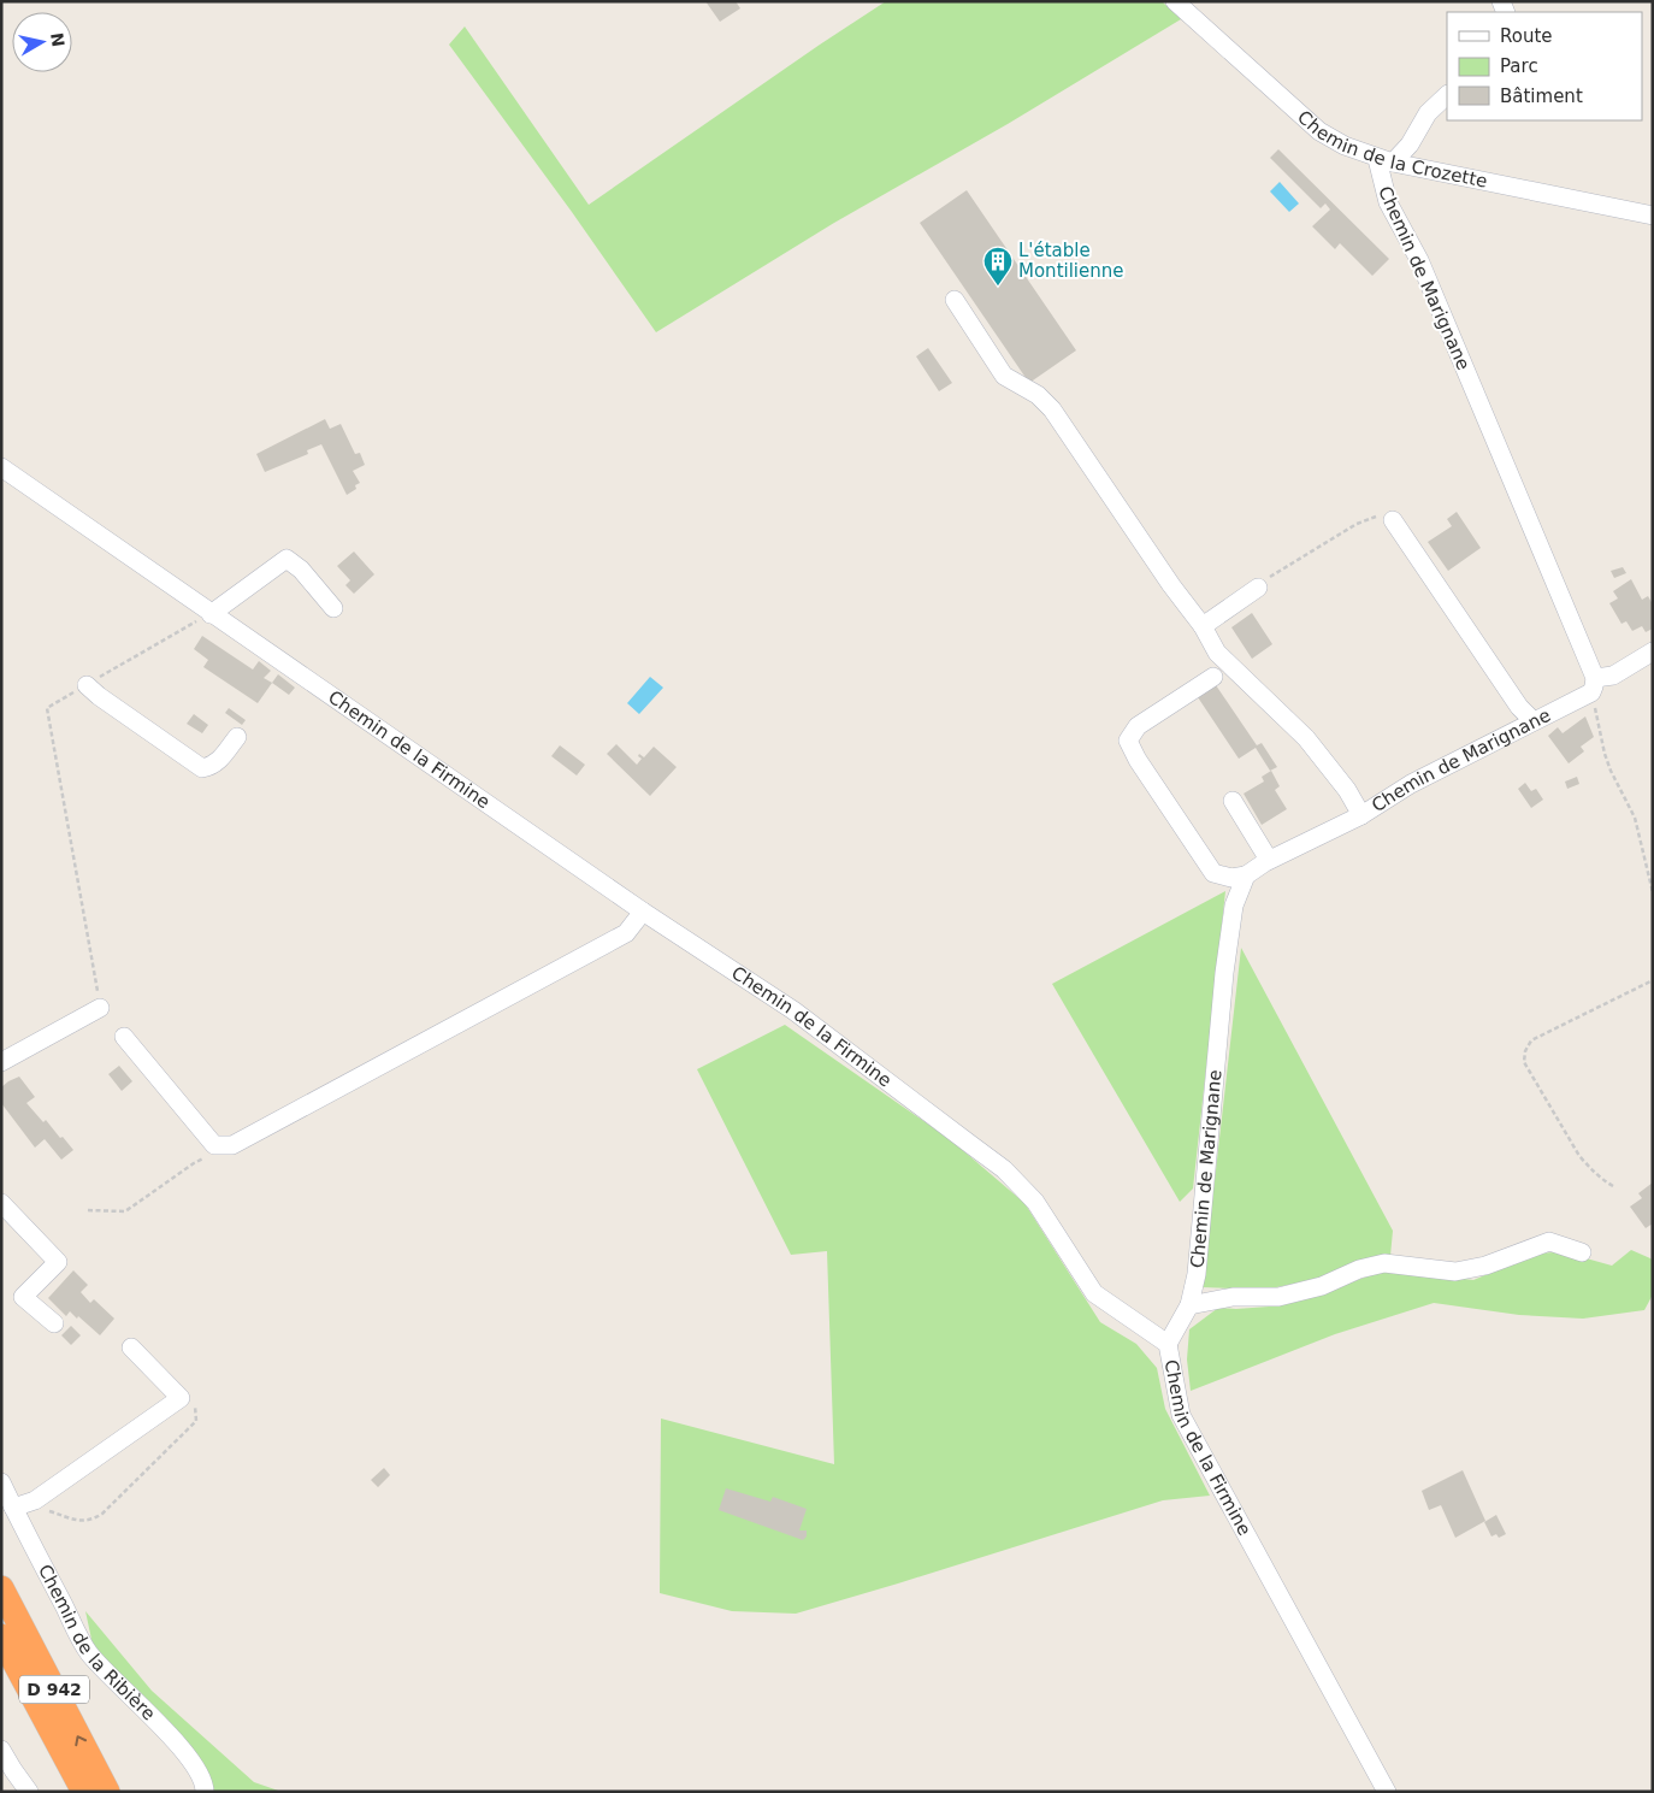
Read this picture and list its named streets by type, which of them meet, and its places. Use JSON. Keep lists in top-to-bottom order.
{
  "streets": {
    "highway": ["D 942"],
    "street": [
      "Chemin de la Crozette",
      "Chemin de Marignane",
      "Chemin de la Firmine",
      "Chemin de la Ribière"
    ]
  },
  "crossings": [
    ["Chemin de la Crozette", "Chemin de Marignane"],
    ["Chemin de Marignane", "Chemin de la Firmine"]
  ],
  "places": {
    "building": ["L'étable Montilienne"]
  },
  "legend": ["Route", "Parc", "Bâtiment"],
  "north": "right"
}
